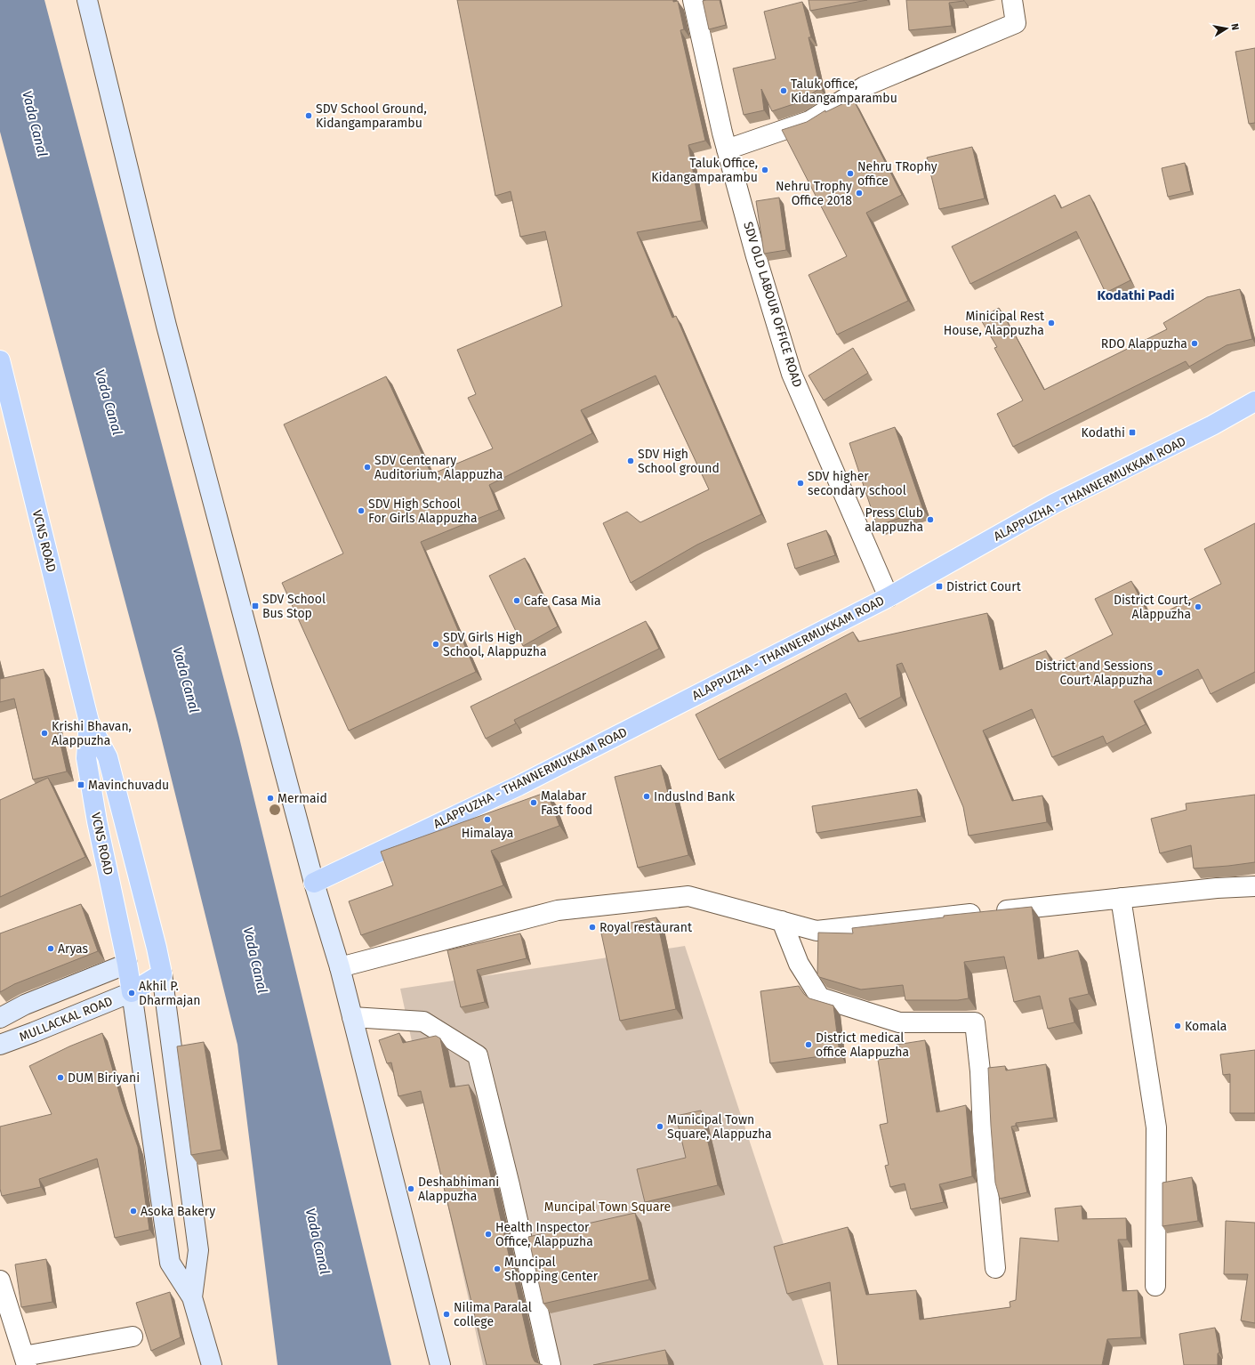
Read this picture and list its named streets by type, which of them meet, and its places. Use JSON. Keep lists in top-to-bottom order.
{
  "streets": {
    "main road": ["ALAPPUZHA - THANNERMUKKAM ROAD", "VCNS ROAD", "MULLACKAL ROAD"],
    "street": ["SDV OLD LABOUR OFFICE ROAD"]
  },
  "crossings": [
    ["SDV OLD LABOUR OFFICE ROAD", "ALAPPUZHA - THANNERMUKKAM ROAD"],
    ["VCNS ROAD", "MULLACKAL ROAD"]
  ],
  "districts": ["Kodathi Padi"],
  "water": ["Vada Canal"],
  "parks": ["Muncipal Town Square"],
  "places": {
    "other": [
      "Taluk office, Kidangamparambu",
      "SDV School Ground, Kidangamparambu",
      "Taluk Office, Kidangamparambu",
      "Nehru TRophy office",
      "Nehru Trophy Office 2018",
      "Minicipal Rest House, Alappuzha",
      "RDO Alappuzha",
      "SDV High School ground",
      "SDV Centenary Auditorium, Alappuzha",
      "SDV higher secondary school",
      "SDV High School For Girls Alappuzha",
      "Press Club alappuzha",
      "Cafe Casa Mia",
      "District Court, Alappuzha",
      "SDV Girls High School, Alappuzha",
      "District and Sessions Court Alappuzha",
      "Krishi Bhavan, Alappuzha",
      "Induslnd Bank",
      "Mermaid",
      "Malabar Fast food",
      "Himalaya",
      "Royal restaurant",
      "Aryas",
      "Akhil P. Dharmajan",
      "Komala",
      "District medical office Alappuzha",
      "DUM Biriyani",
      "Municipal Town Square, Alappuzha",
      "Deshabhimani Alappuzha",
      "Asoka Bakery",
      "Health Inspector Office, Alappuzha",
      "Muncipal Shopping Center",
      "Nilima Paralal college"
    ],
    "transit": [
      "Kodathi",
      "District Court",
      "SDV School Bus Stop",
      "Mavinchuvadu"
    ]
  },
  "north": "right"
}
